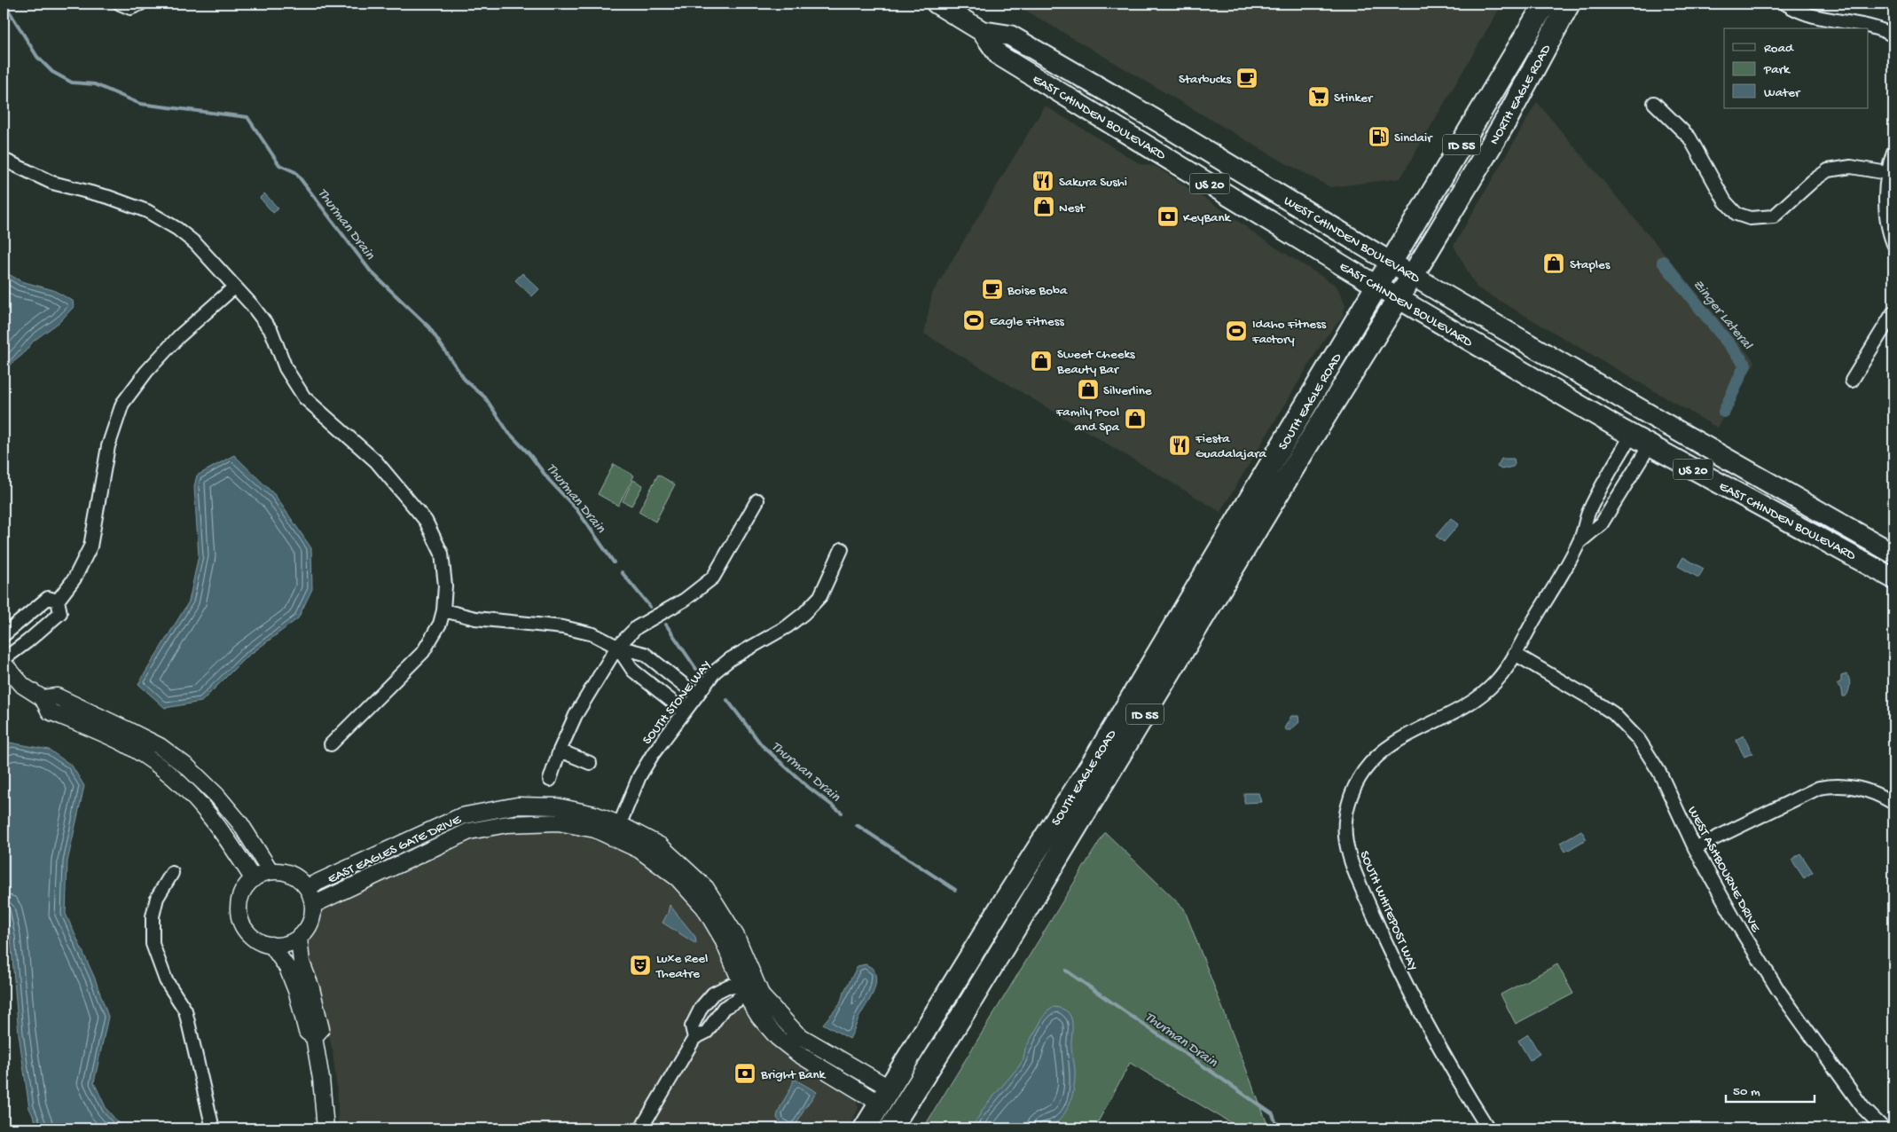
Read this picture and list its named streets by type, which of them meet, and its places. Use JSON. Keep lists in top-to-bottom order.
{
  "streets": {
    "highway": ["NORTH EAGLE ROAD", "ID 55", "SOUTH EAGLE ROAD"],
    "main road": ["EAST CHINDEN BOULEVARD", "US 20", "WEST CHINDEN BOULEVARD"],
    "street": [
      "SOUTH STONE WAY",
      "EAST EAGLES GATE DRIVE",
      "WEST ASHBOURNE DRIVE",
      "SOUTH WHITEPOST WAY"
    ]
  },
  "crossings": [
    ["NORTH EAGLE ROAD", "EAST CHINDEN BOULEVARD"],
    ["NORTH EAGLE ROAD", "WEST CHINDEN BOULEVARD"],
    ["NORTH EAGLE ROAD", "SOUTH EAGLE ROAD"],
    ["EAST CHINDEN BOULEVARD", "WEST CHINDEN BOULEVARD"],
    ["EAST CHINDEN BOULEVARD", "SOUTH EAGLE ROAD"],
    ["EAST CHINDEN BOULEVARD", "SOUTH WHITEPOST WAY"],
    ["SOUTH EAGLE ROAD", "EAST EAGLES GATE DRIVE"],
    ["SOUTH STONE WAY", "EAST EAGLES GATE DRIVE"],
    ["WEST ASHBOURNE DRIVE", "SOUTH WHITEPOST WAY"]
  ],
  "water": ["Thurman Drain", "Zinger Lateral"],
  "places": {
    "cafe": ["Starbucks", "Boise Boba"],
    "supermarket": ["Stinker"],
    "fuel station": ["Sinclair"],
    "restaurant": ["Sakura Sushi", "Fiesta Guadalajara"],
    "shop": [
      "Nest",
      "Staples",
      "Sweet Cheeks Beauty Bar",
      "Silverline",
      "Family Pool and Spa"
    ],
    "bank": ["KeyBank", "Bright Bank"],
    "sports": ["Eagle Fitness", "Idaho Fitness Factory"],
    "theatre": ["Luxe Reel Theatre"]
  },
  "legend": ["Road", "Park", "Water"],
  "scale_bar": "50 m"
}
